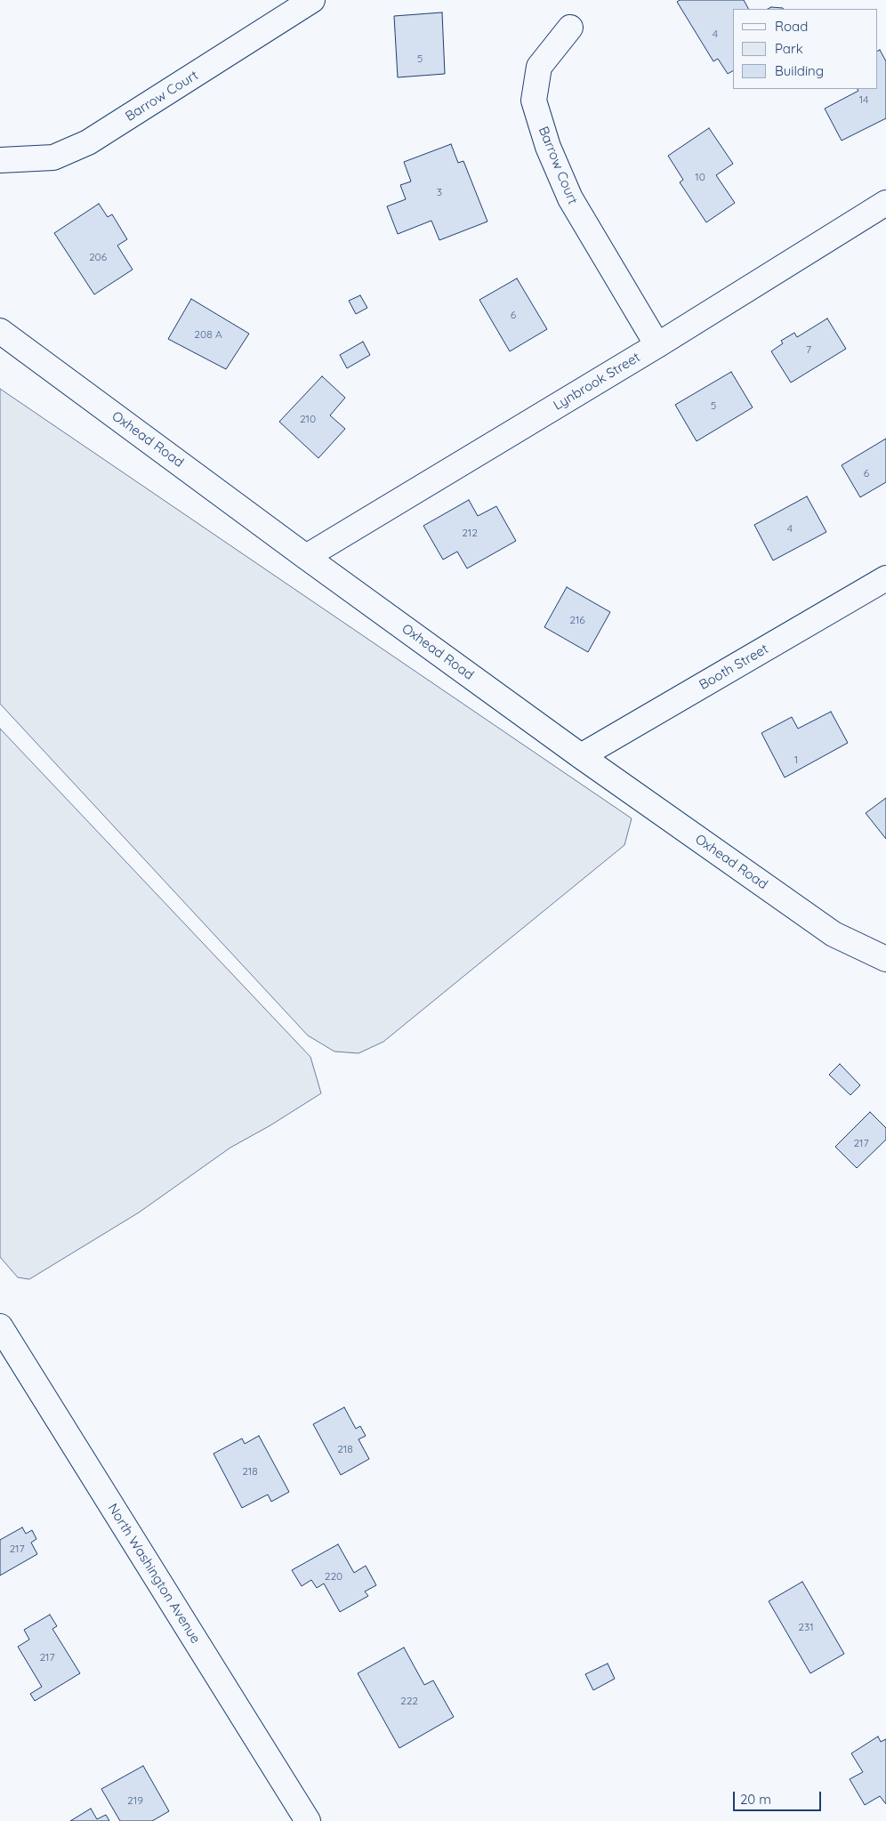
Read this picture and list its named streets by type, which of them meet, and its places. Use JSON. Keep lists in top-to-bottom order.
{
  "streets": {
    "street": [
      "Barrow Court",
      "Lynbrook Street",
      "Oxhead Road",
      "Booth Street",
      "North Washington Avenue"
    ]
  },
  "crossings": [
    ["Barrow Court", "Lynbrook Street"],
    ["Lynbrook Street", "Oxhead Road"],
    ["Oxhead Road", "Booth Street"]
  ],
  "house_numbers": [
    "4",
    "5",
    "14",
    "10",
    "3",
    "206",
    "6",
    "208 A",
    "7",
    "5",
    "210",
    "6",
    "4",
    "212",
    "216",
    "1",
    "217",
    "218",
    "218",
    "217",
    "220",
    "231",
    "217",
    "222",
    "219"
  ],
  "legend": ["Road", "Park", "Building"],
  "scale_bar": "20 m"
}
